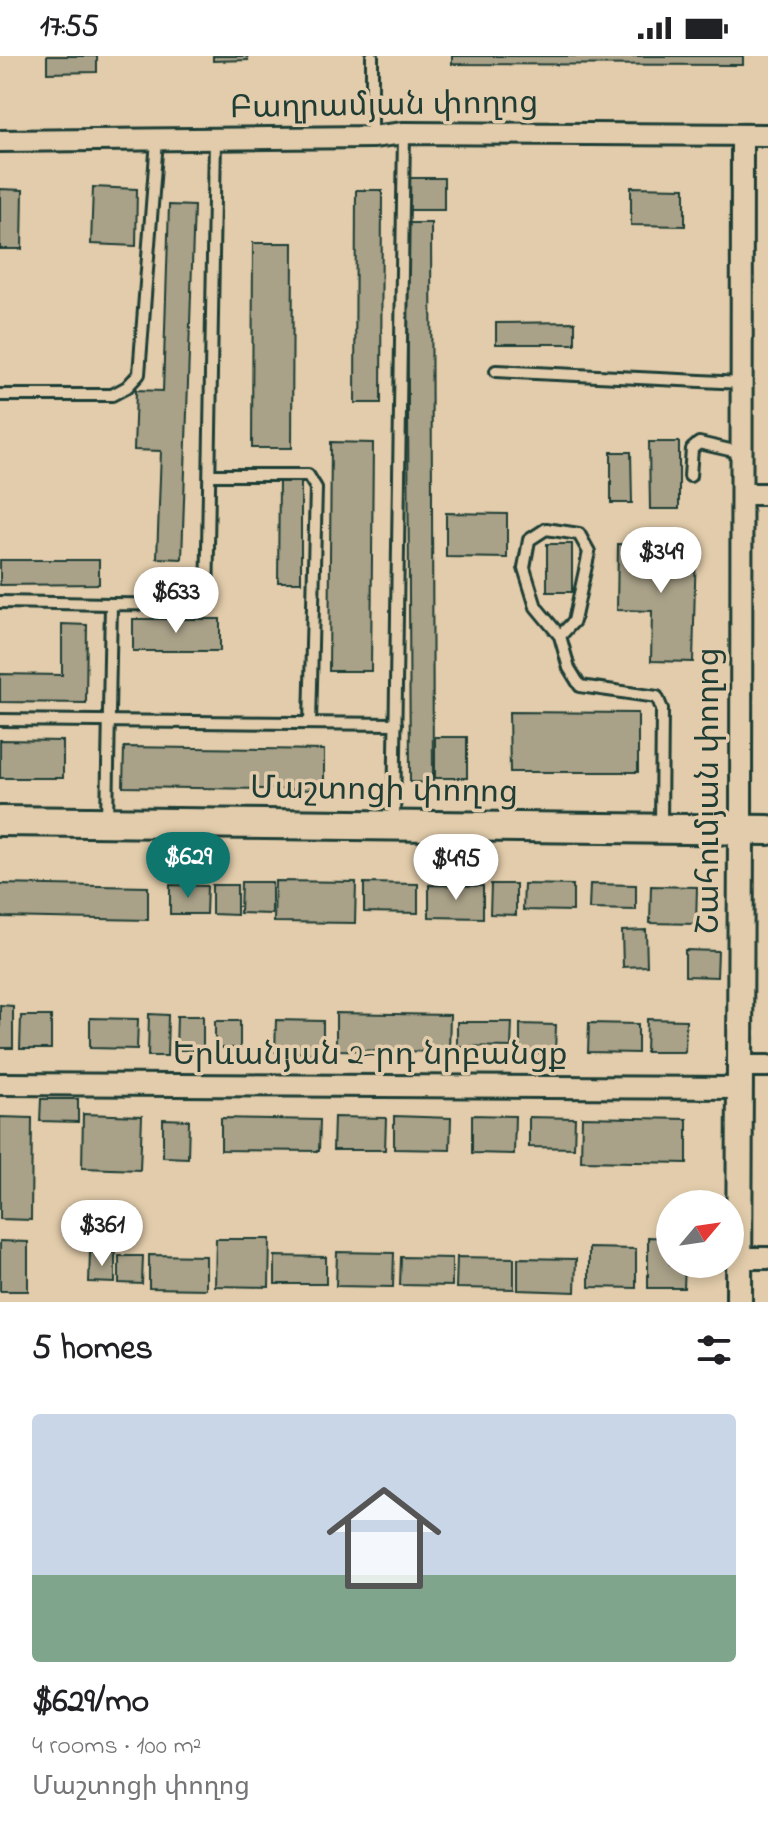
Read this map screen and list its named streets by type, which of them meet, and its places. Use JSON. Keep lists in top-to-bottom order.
{
  "streets": {
    "main road": ["Մաշտոցի փողոց"],
    "street": ["Բաղրամյան փողոց", "Շահումյան փողոց", "Երևանյան 2-րդ նրբանցք"]
  },
  "crossings": [
    ["Բաղրամյան փողոց", "Շահումյան փողոց"],
    ["Շահումյան փողոց", "Մաշտոցի փողոց"],
    ["Շահումյան փողոց", "Երևանյան 2-րդ նրբանցք"]
  ],
  "north": "top right",
  "page": {
    "status": "17:55",
    "price": [
      "$349",
      "$633",
      "$629",
      "$495",
      "$361"
    ],
    "heading": "5 homes",
    "list": [
      {
        "name": "$629/mo",
        "note": "4 rooms · 100 m² · Մաշտոցի փողոց"
      }
    ]
  }
}
